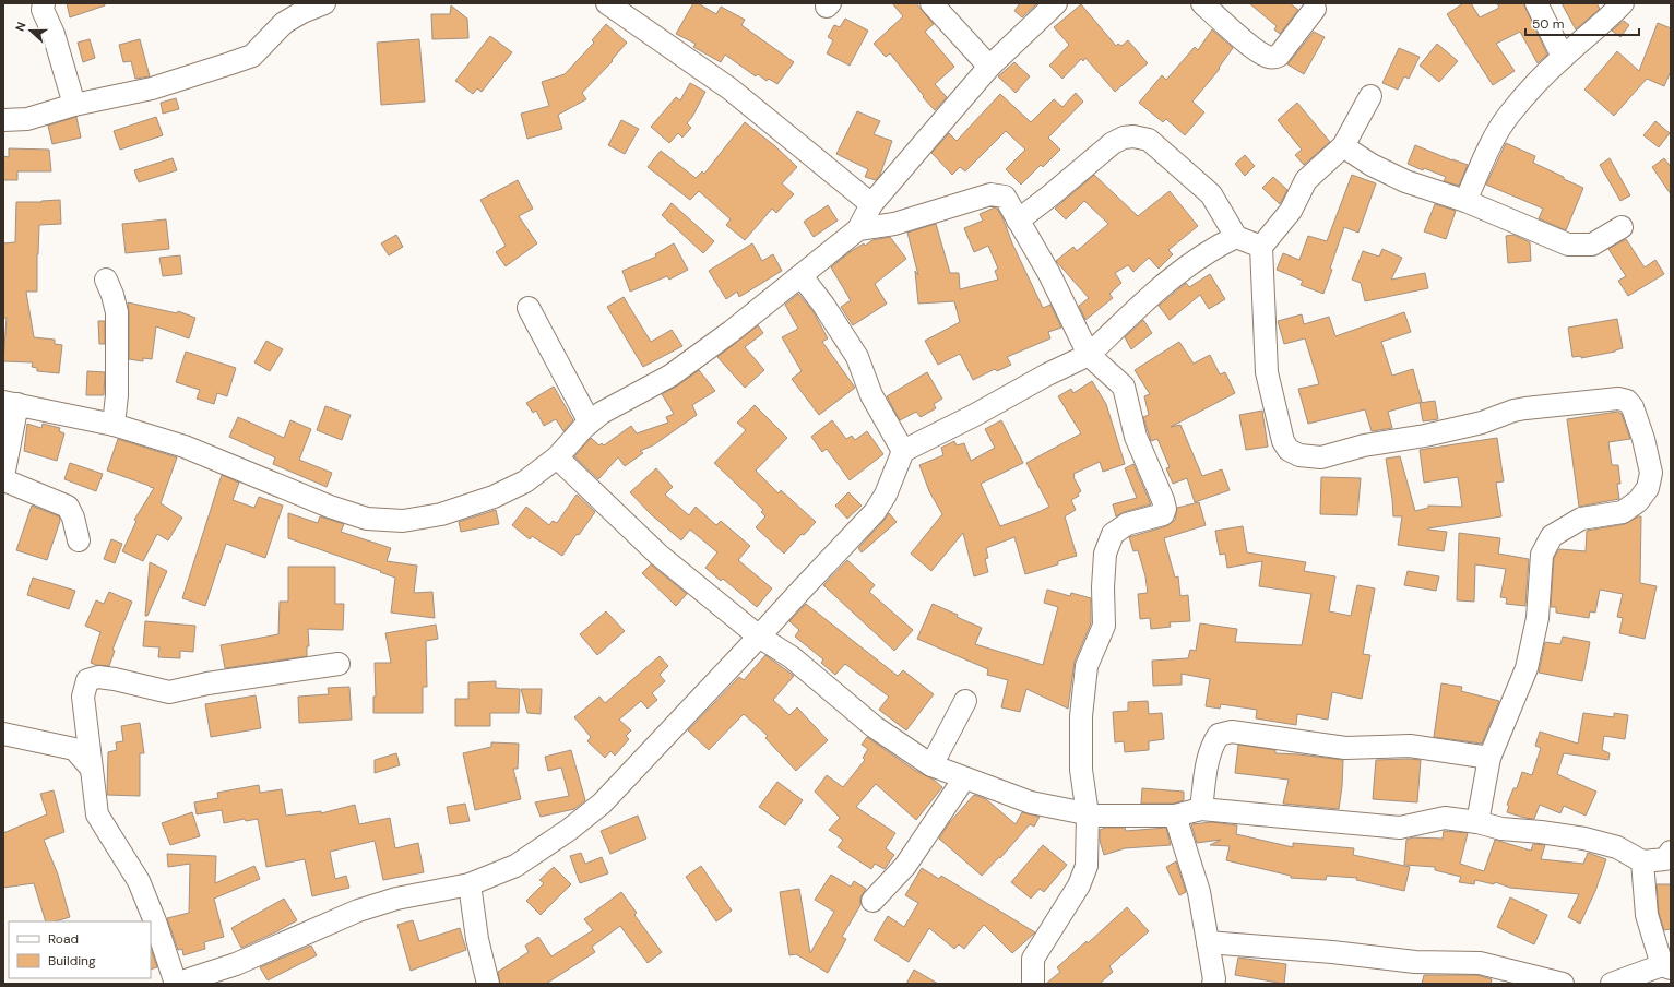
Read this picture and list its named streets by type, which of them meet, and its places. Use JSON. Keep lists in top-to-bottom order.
{
  "legend": ["Road", "Building"],
  "scale_bar": "50 m",
  "north": "left"
}
